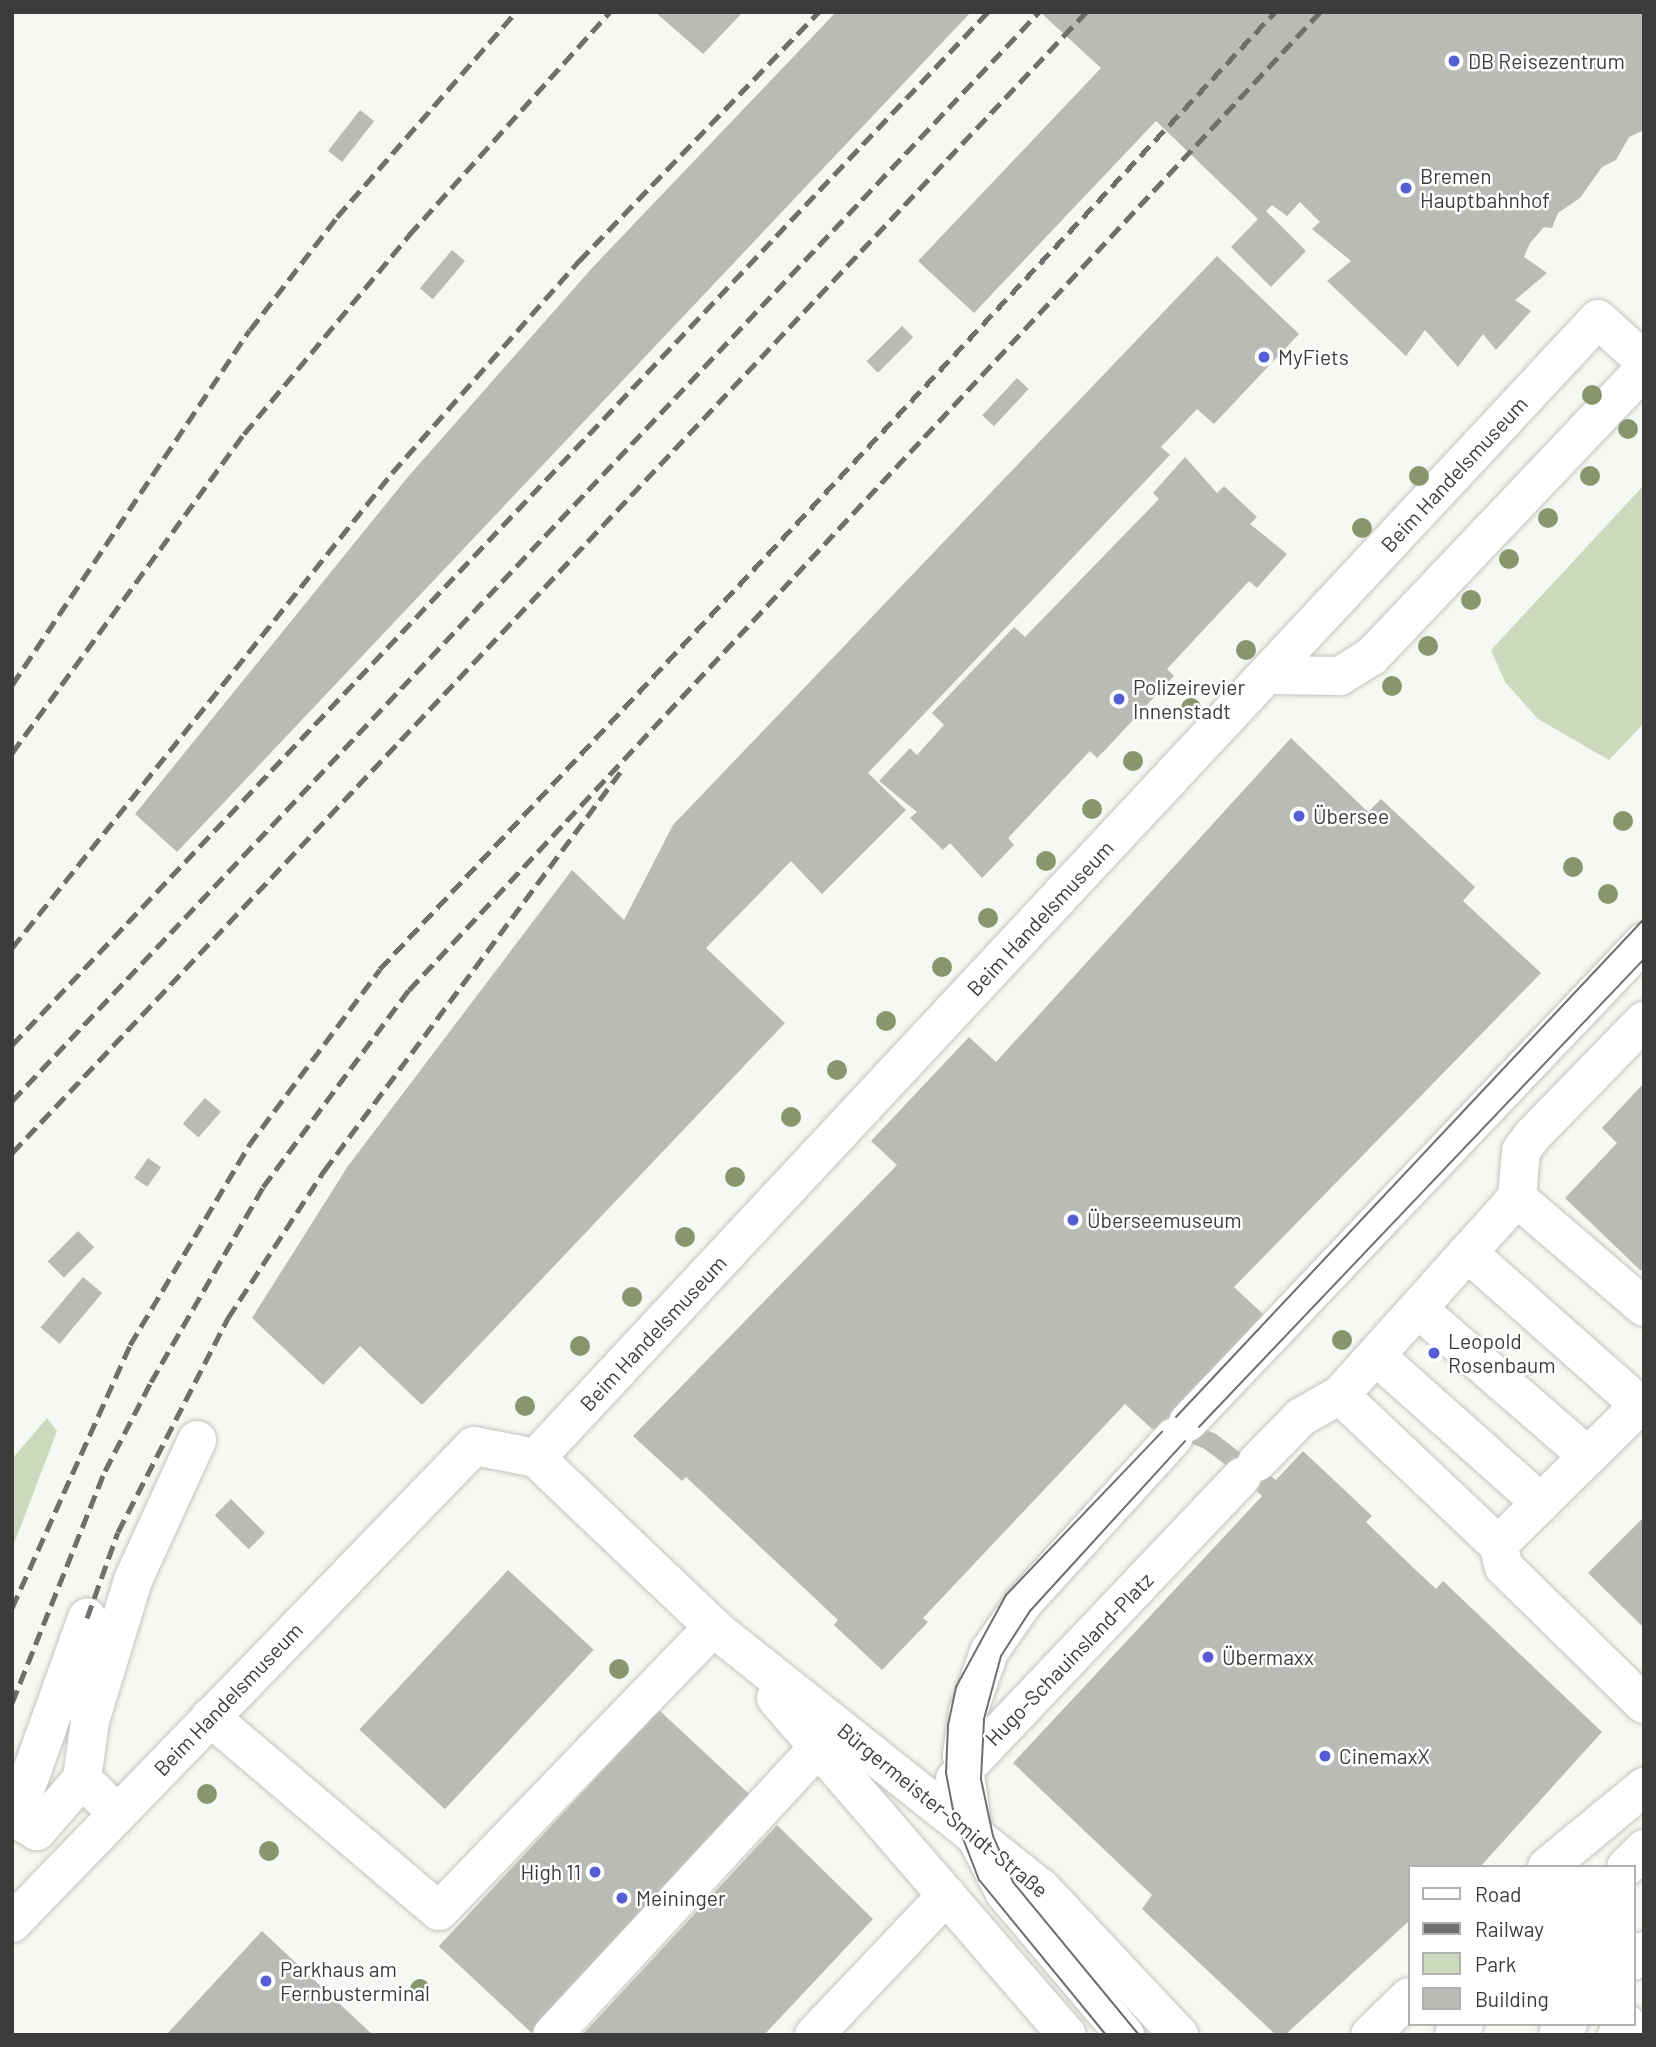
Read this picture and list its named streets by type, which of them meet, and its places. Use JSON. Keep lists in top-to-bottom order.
{
  "streets": {
    "main road": ["Beim Handelsmuseum", "Hugo-Schauinsland-Platz", "Bürgermeister-Smidt-Straße"]
  },
  "crossings": [
    ["Beim Handelsmuseum", "Bürgermeister-Smidt-Straße"],
    ["Hugo-Schauinsland-Platz", "Bürgermeister-Smidt-Straße"]
  ],
  "places": [
    "DB Reisezentrum",
    "Bremen Hauptbahnhof",
    "MyFiets",
    "Polizeirevier Innenstadt",
    "Übersee",
    "Überseemuseum",
    "Leopold Rosenbaum",
    "Übermaxx",
    "CinemaxX",
    "High 11",
    "Meininger",
    "Parkhaus am Fernbusterminal"
  ],
  "legend": [
    "Road",
    "Railway",
    "Park",
    "Building"
  ]
}
